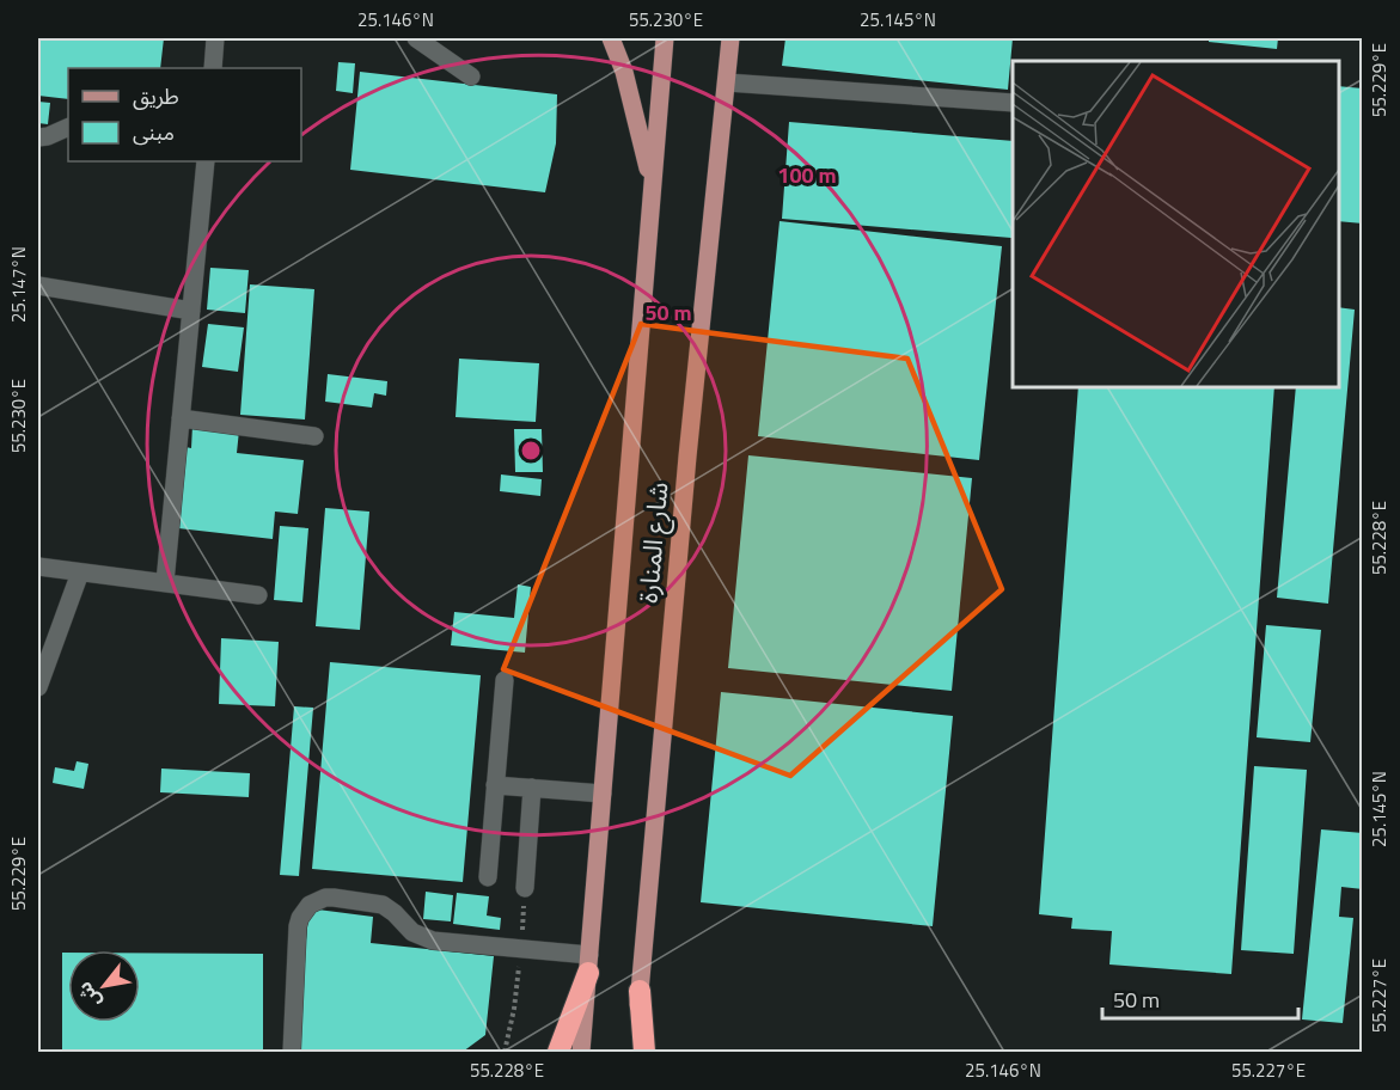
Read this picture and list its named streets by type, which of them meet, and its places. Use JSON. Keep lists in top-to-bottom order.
{
  "streets": {
    "main road": ["شارع المنارة"]
  },
  "legend": ["طريق", "مبنى"],
  "scale_bar": "50 m",
  "north": "bottom left",
  "coordinates": [
    "25.146°N",
    "55.230°E",
    "25.145°N",
    "55.229°E",
    "25.147°N",
    "55.228°E",
    "55.227°E"
  ],
  "rings": ["100 m", "50 m"]
}
